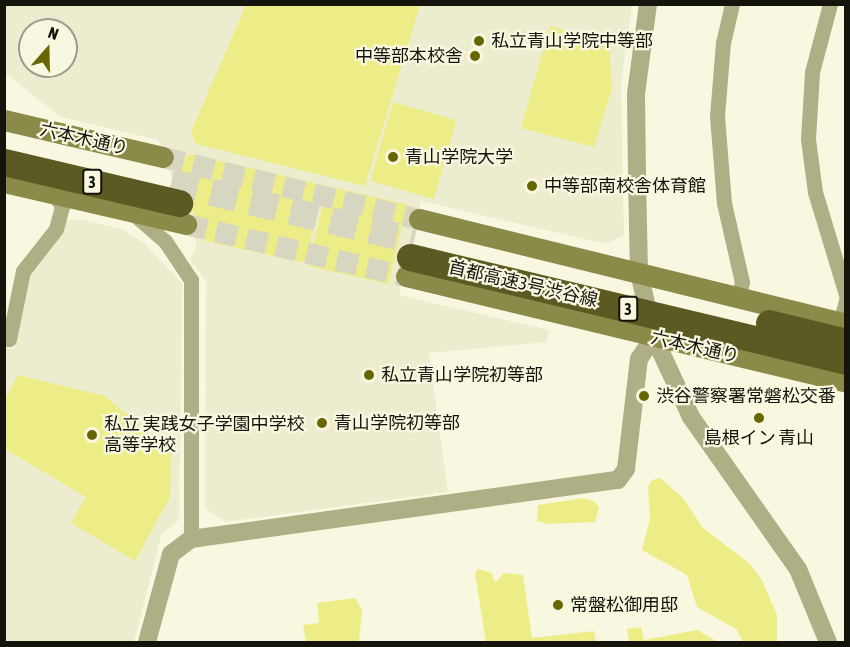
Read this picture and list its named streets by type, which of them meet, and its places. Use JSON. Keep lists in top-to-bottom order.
{
  "streets": {
    "highway": ["3", "首都高速3号渋谷線"],
    "main road": ["六本木通り"]
  },
  "crossings": [
    ["六本木通り", "3"],
    ["六本木通り", "首都高速3号渋谷線"]
  ],
  "places": [
    "私立青山学院中等部",
    "中等部本校舎",
    "青山学院大学",
    "中等部南校舎体育館",
    "私立青山学院初等部",
    "渋谷警察署常磐松交番",
    "島根イン 青山",
    "青山学院初等部",
    "私立 実践女子学園中学校 高等学校",
    "常盤松御用邸"
  ],
  "north": "top"
}
